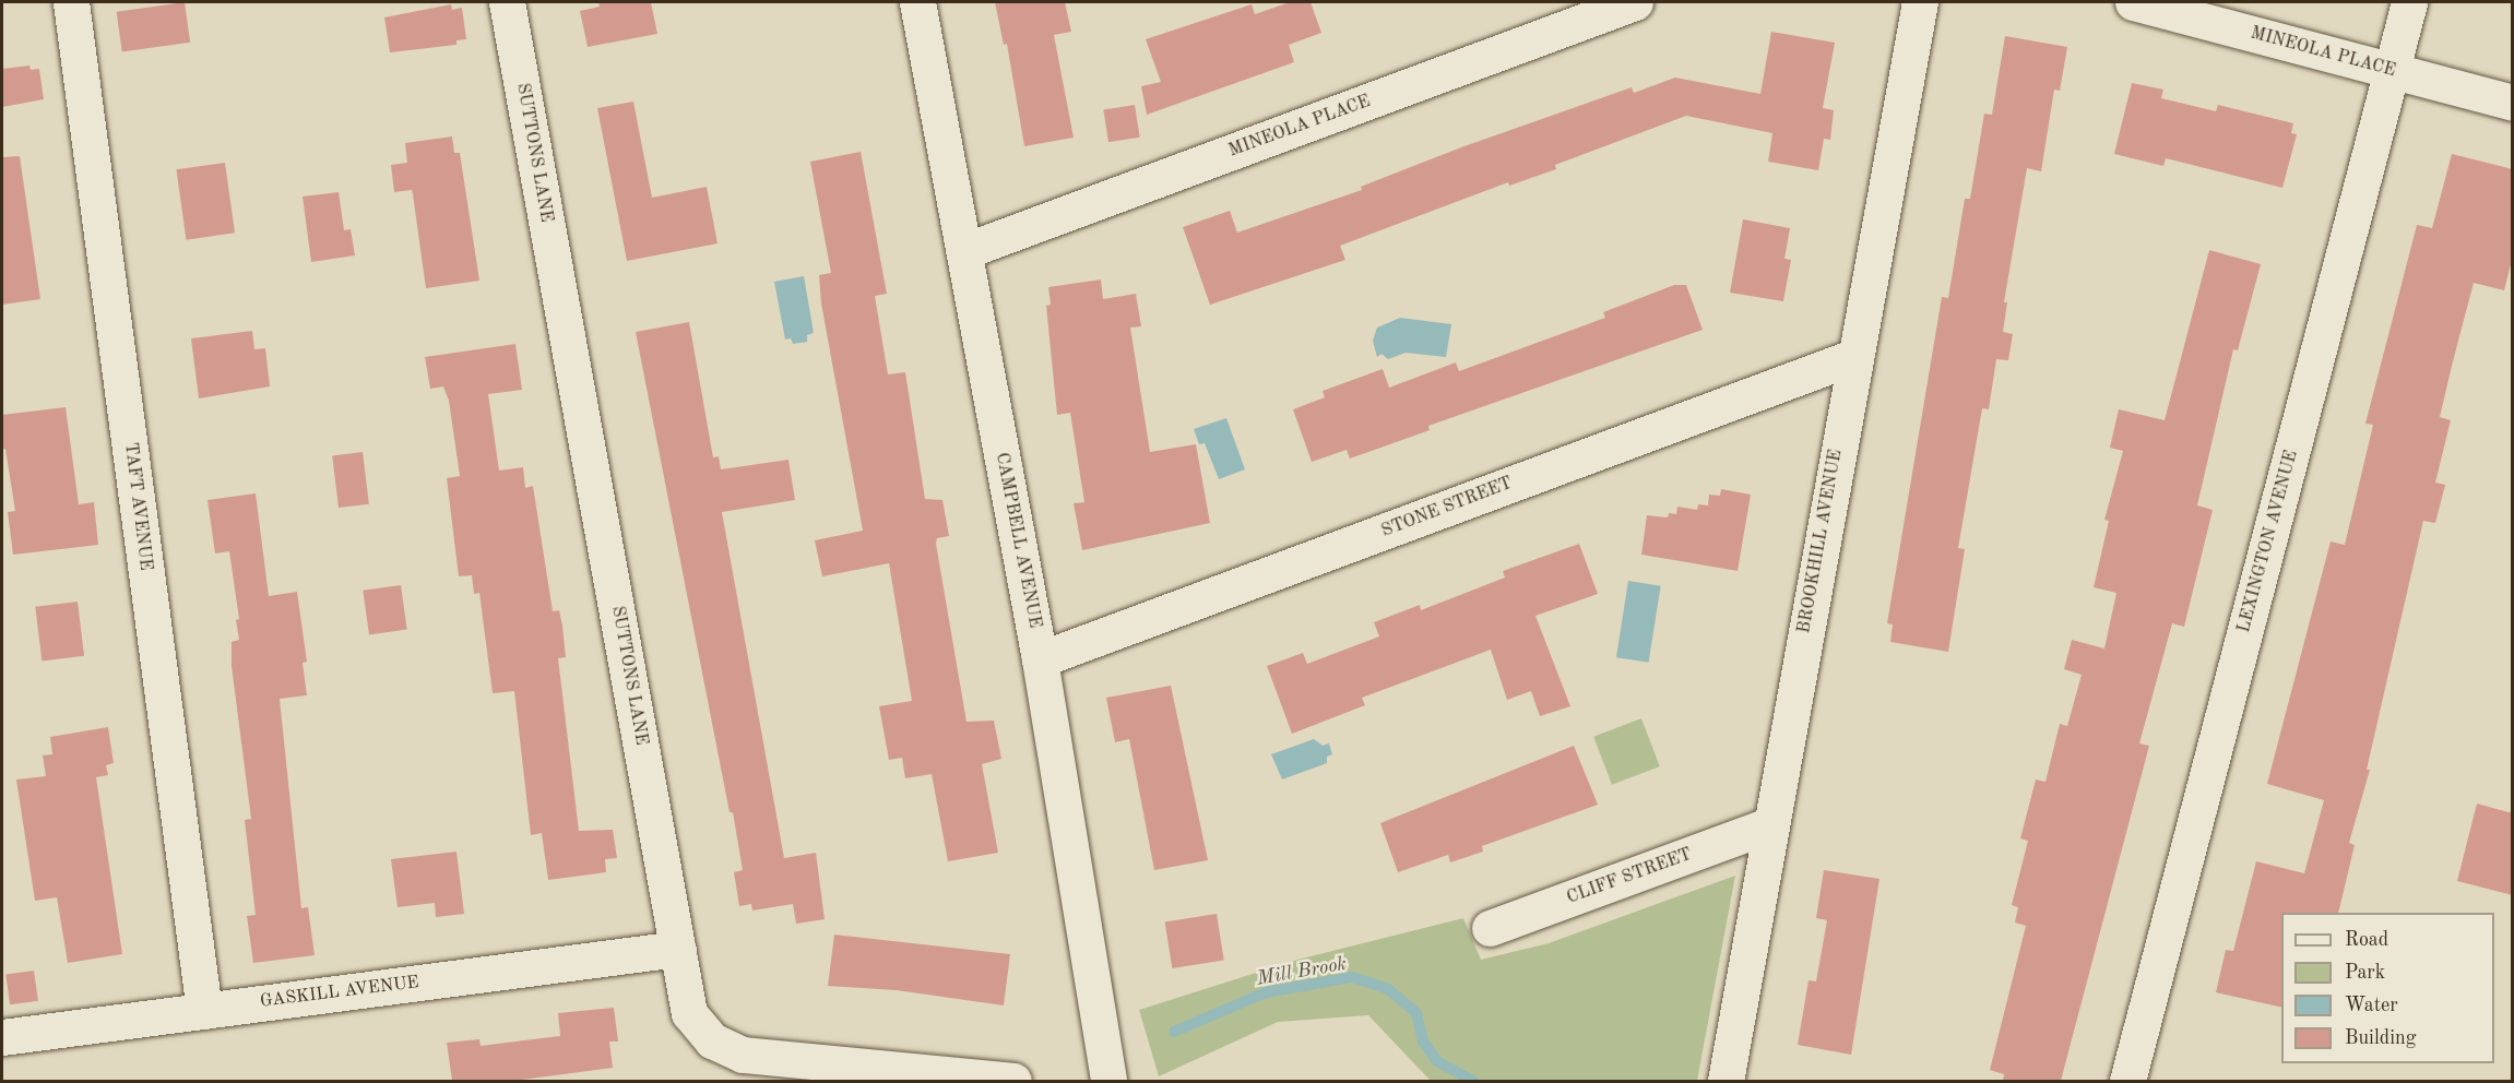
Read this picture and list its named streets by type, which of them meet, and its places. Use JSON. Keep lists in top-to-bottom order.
{
  "streets": {
    "street": [
      "MINEOLA PLACE",
      "SUTTONS LANE",
      "TAFT AVENUE",
      "STONE STREET",
      "CAMPBELL AVENUE",
      "BROOKHILL AVENUE",
      "LEXINGTON AVENUE",
      "CLIFF STREET",
      "GASKILL AVENUE"
    ]
  },
  "crossings": [
    ["MINEOLA PLACE", "CAMPBELL AVENUE"],
    ["MINEOLA PLACE", "LEXINGTON AVENUE"],
    ["SUTTONS LANE", "GASKILL AVENUE"],
    ["TAFT AVENUE", "GASKILL AVENUE"],
    ["STONE STREET", "CAMPBELL AVENUE"],
    ["STONE STREET", "BROOKHILL AVENUE"],
    ["BROOKHILL AVENUE", "CLIFF STREET"]
  ],
  "water": ["Mill Brook"],
  "legend": [
    "Road",
    "Park",
    "Water",
    "Building"
  ]
}
